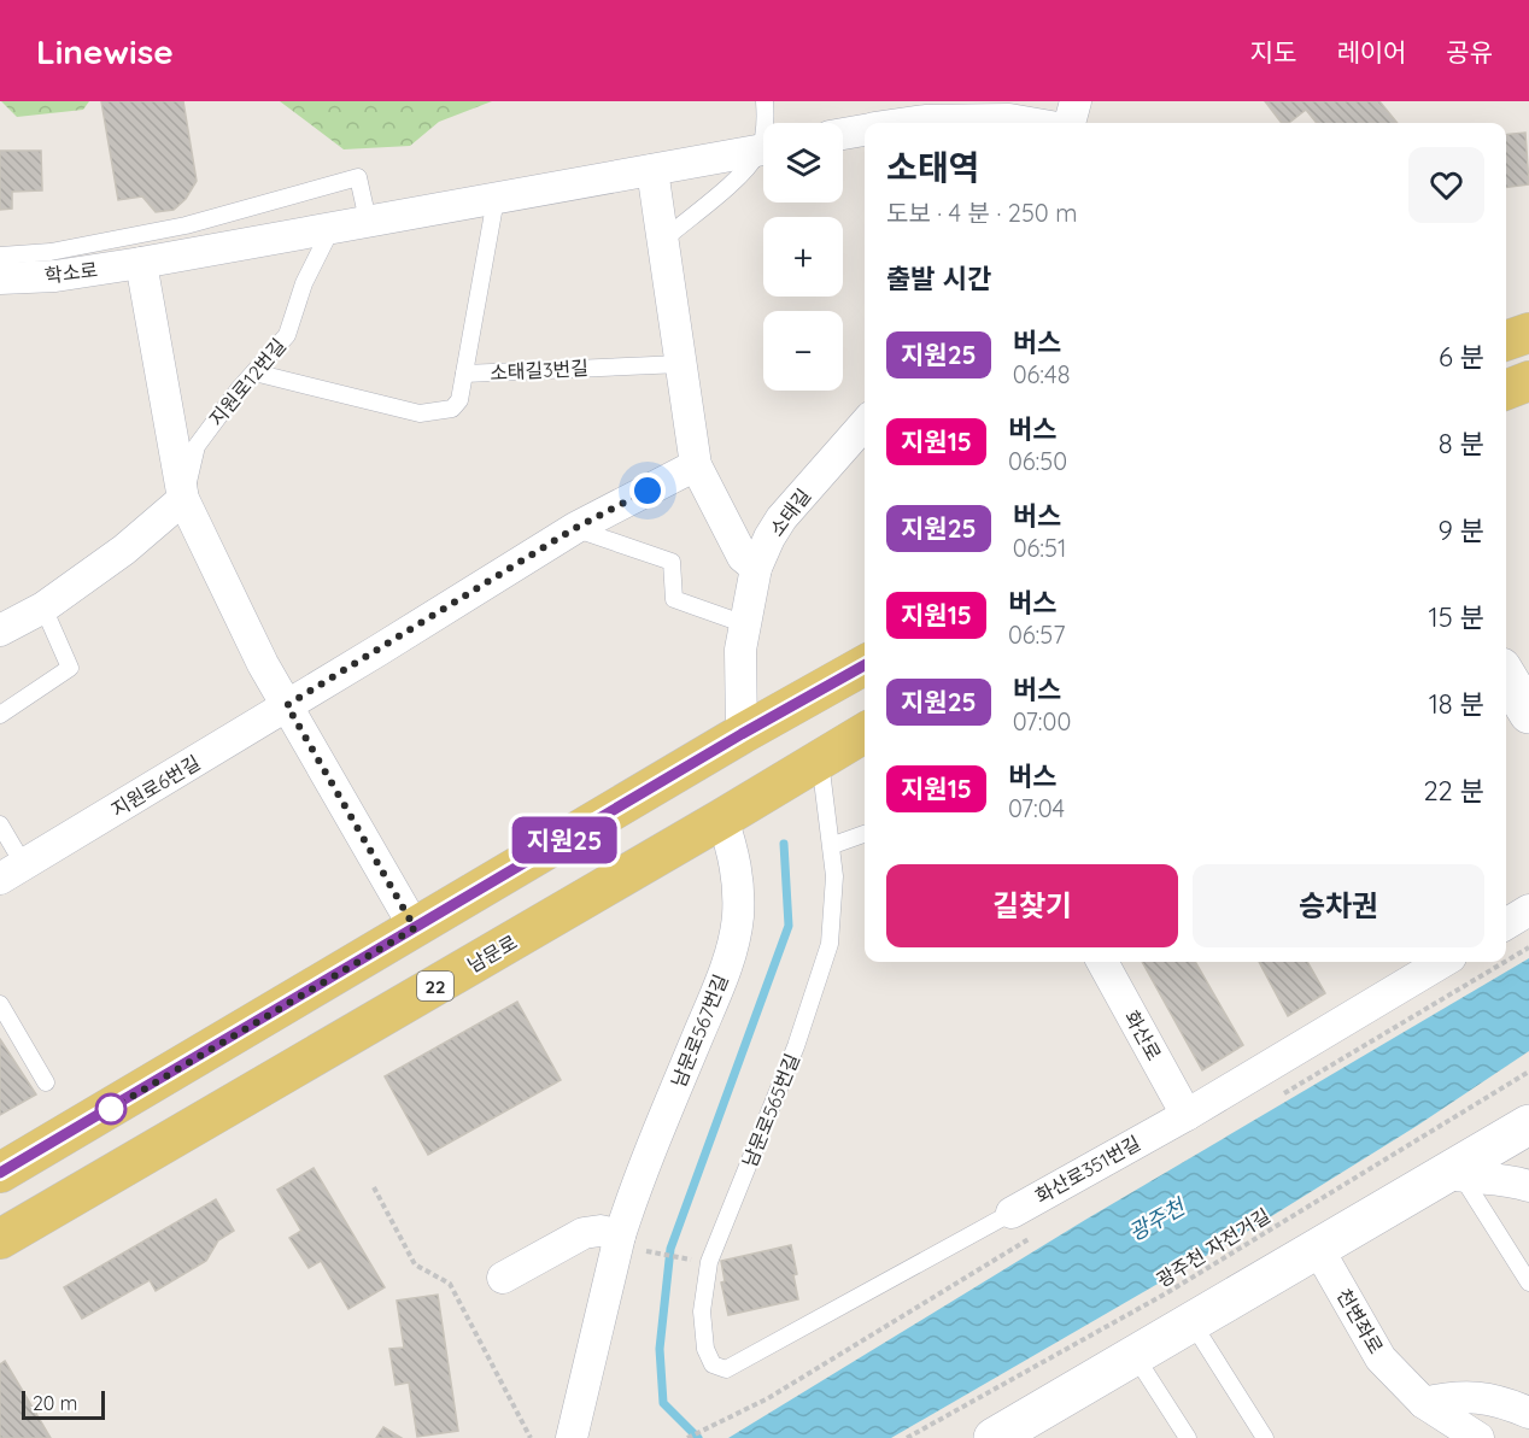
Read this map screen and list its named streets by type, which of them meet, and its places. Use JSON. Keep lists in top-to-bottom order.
{
  "streets": {
    "main road": ["남문로", "22"],
    "street": [
      "학소로",
      "소태길",
      "지원로6번길",
      "남문로567번길",
      "화산로",
      "화산로351번길",
      "천변좌로"
    ],
    "lane": ["소태길3번길", "지원로12번길", "남문로565번길"],
    "path": ["광주천 자전거길"]
  },
  "crossings": [
    ["학소로", "지원로12번길"],
    ["소태길3번길", "지원로12번길"],
    ["남문로", "남문로567번길"],
    ["남문로", "남문로565번길"],
    ["화산로", "화산로351번길"],
    ["남문로565번길", "화산로351번길"]
  ],
  "water": ["광주천"],
  "lines": ["bus line 지원25"],
  "scale_bar": "20 m",
  "page": {
    "header": "Linewise",
    "nav": ["지도", "레이어", "공유"],
    "on_map": "지원25",
    "map_buttons": ["+", "−"],
    "heading": [
      ["소태역", "도보 · 4 분 · 250 m"],
      "출발 시간"
    ],
    "list": [
      {
        "mark": "지원25",
        "name": "버스",
        "note": "06:48",
        "value": "6 분"
      },
      {
        "mark": "지원15",
        "name": "버스",
        "note": "06:50",
        "value": "8 분"
      },
      {
        "mark": "지원25",
        "name": "버스",
        "note": "06:51",
        "value": "9 분"
      },
      {
        "mark": "지원15",
        "name": "버스",
        "note": "06:57",
        "value": "15 분"
      },
      {
        "mark": "지원25",
        "name": "버스",
        "note": "07:00",
        "value": "18 분"
      },
      {
        "mark": "지원15",
        "name": "버스",
        "note": "07:04",
        "value": "22 분"
      }
    ],
    "buttons": ["길찾기", "승차권"],
    "scale": "20 m"
  }
}
